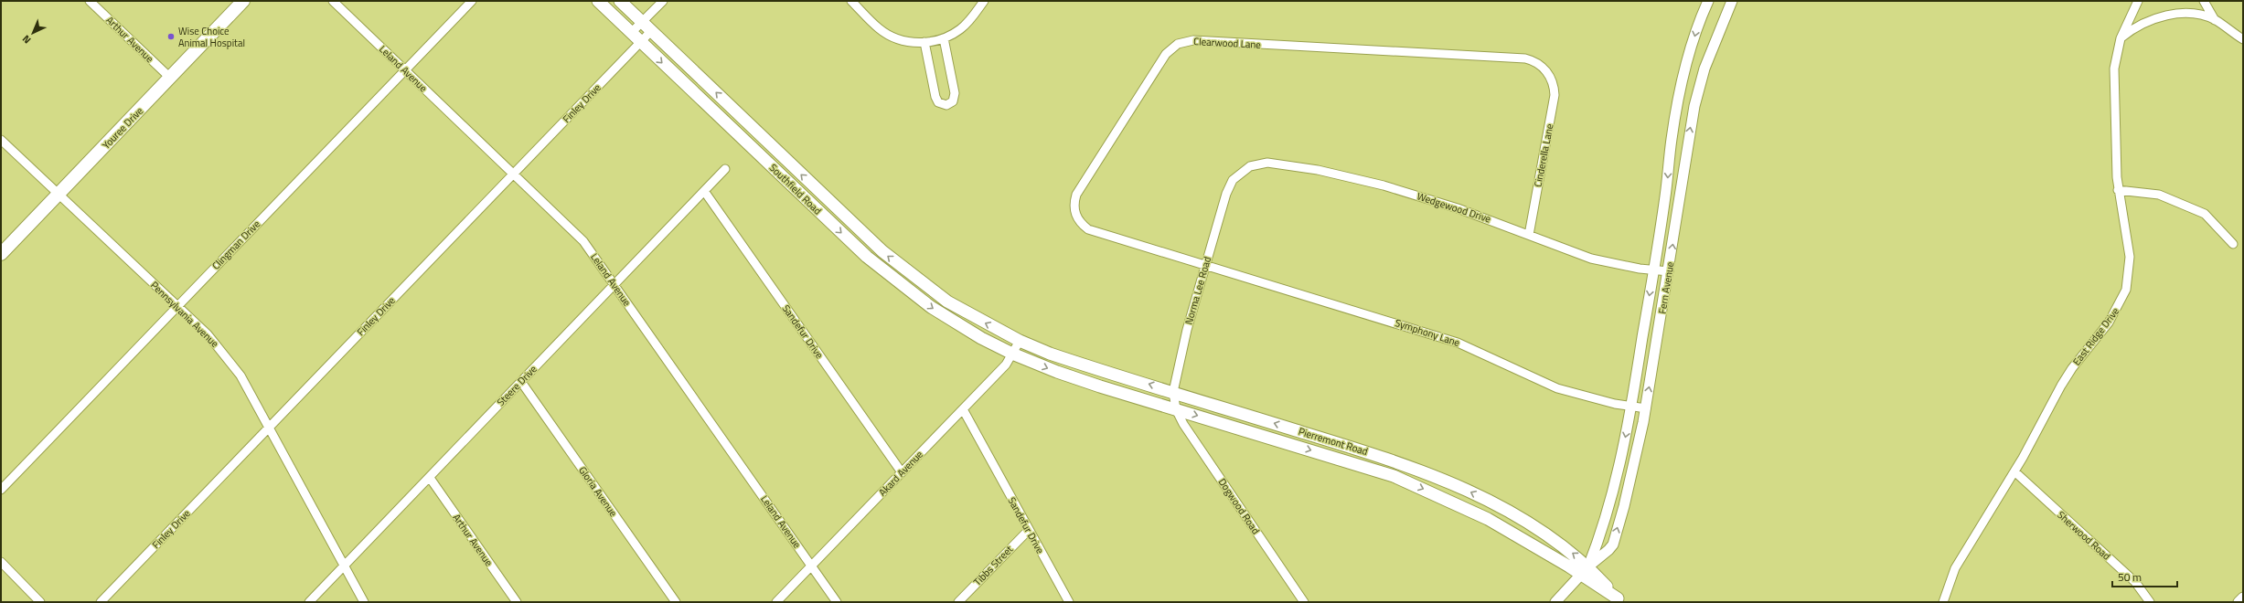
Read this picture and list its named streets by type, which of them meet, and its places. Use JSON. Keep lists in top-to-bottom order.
{
  "streets": {
    "main road": ["Youree Drive", "Southfield Road", "Pierremont Road"],
    "street": [
      "Arthur Avenue",
      "Clearwood Lane",
      "Leland Avenue",
      "Finley Drive",
      "Cinderella Lane",
      "Wedgewood Drive",
      "Clingman Drive",
      "Fern Avenue",
      "Norma Lee Road",
      "Pennsylvania Avenue",
      "Sandefur Drive",
      "Symphony Lane",
      "East Ridge Drive",
      "Steere Drive",
      "Akard Avenue",
      "Gloria Avenue",
      "Dogwood Road",
      "Sherwood Road",
      "Tibbs Street"
    ]
  },
  "crossings": [
    ["Arthur Avenue", "Youree Drive"],
    ["Arthur Avenue", "Steere Drive"],
    ["Clearwood Lane", "Cinderella Lane"],
    ["Clearwood Lane", "Norma Lee Road"],
    ["Clearwood Lane", "Symphony Lane"],
    ["Leland Avenue", "Finley Drive"],
    ["Leland Avenue", "Clingman Drive"],
    ["Leland Avenue", "Steere Drive"],
    ["Leland Avenue", "Akard Avenue"],
    ["Finley Drive", "Southfield Road"],
    ["Finley Drive", "Pennsylvania Avenue"],
    ["Youree Drive", "Pennsylvania Avenue"],
    ["Cinderella Lane", "Wedgewood Drive"],
    ["Southfield Road", "Pierremont Road"],
    ["Southfield Road", "Akard Avenue"],
    ["Wedgewood Drive", "Fern Avenue"],
    ["Wedgewood Drive", "Norma Lee Road"],
    ["Clingman Drive", "Pennsylvania Avenue"],
    ["Fern Avenue", "Symphony Lane"],
    ["Fern Avenue", "Pierremont Road"],
    ["Norma Lee Road", "Symphony Lane"],
    ["Norma Lee Road", "Pierremont Road"],
    ["Norma Lee Road", "Dogwood Road"],
    ["Pennsylvania Avenue", "Steere Drive"],
    ["Sandefur Drive", "Steere Drive"],
    ["Sandefur Drive", "Akard Avenue"],
    ["Sandefur Drive", "Tibbs Street"],
    ["East Ridge Drive", "Sherwood Road"],
    ["Steere Drive", "Gloria Avenue"],
    ["Pierremont Road", "Akard Avenue"],
    ["Pierremont Road", "Dogwood Road"]
  ],
  "places": ["Wise Choice Animal Hospital"],
  "scale_bar": "50 m",
  "north": "bottom left"
}
